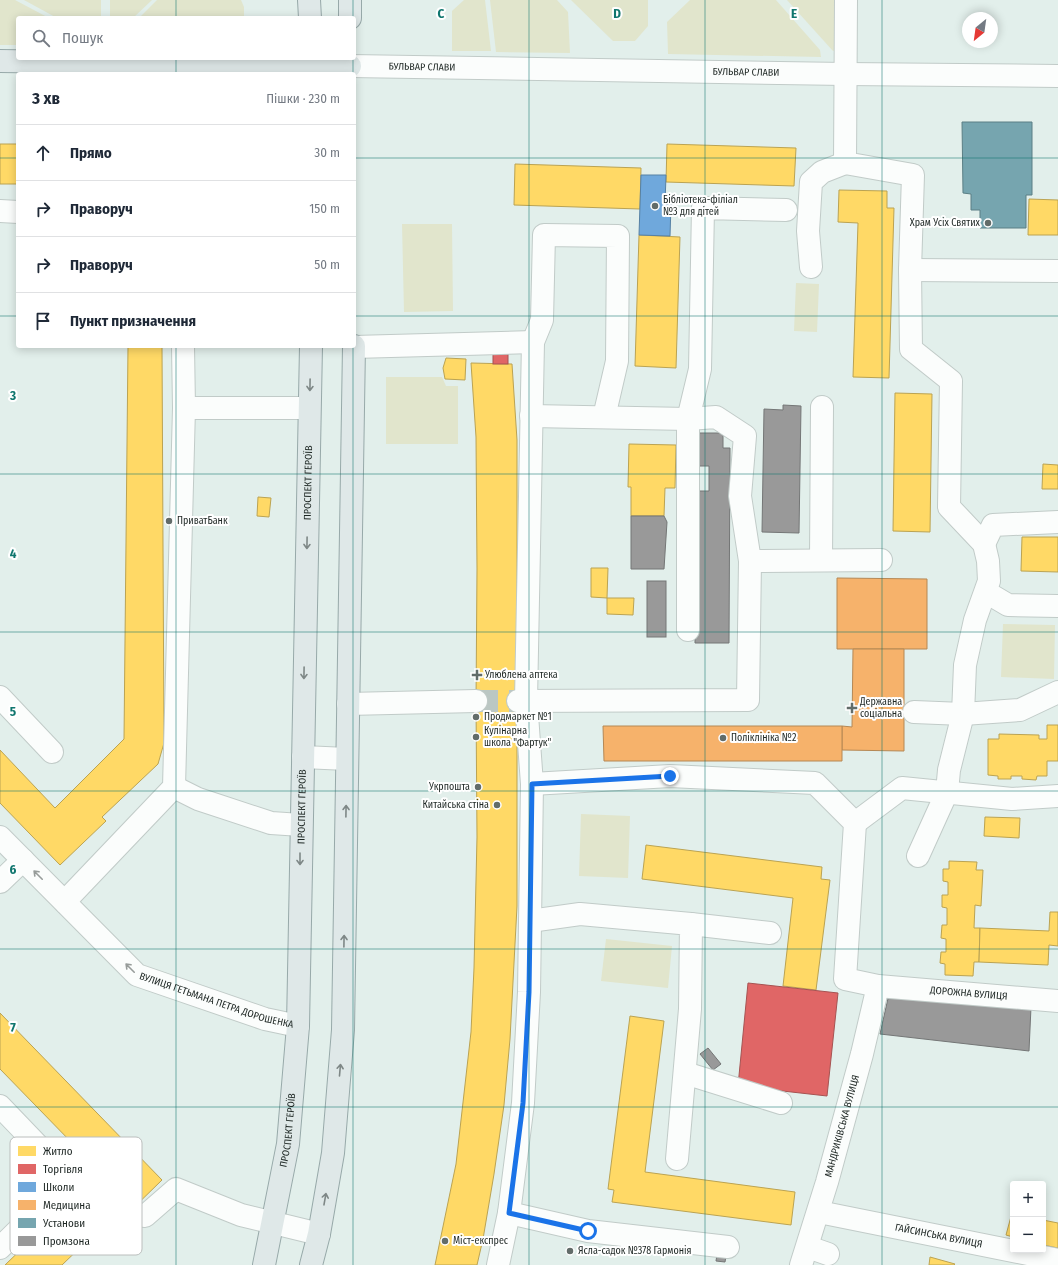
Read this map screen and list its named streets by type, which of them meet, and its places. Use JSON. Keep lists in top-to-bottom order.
{
  "streets": {
    "main road": ["БУЛЬВАР СЛАВИ", "ПРОСПЕКТ ГЕРОЇВ"],
    "street": [
      "ДОРОЖНА ВУЛИЦЯ",
      "ВУЛИЦЯ ГЕТЬМАНА ПЕТРА ДОРОШЕНКА",
      "МАНДРИКІВСЬКА ВУЛИЦЯ",
      "ГАЙСИНСЬКА ВУЛИЦЯ"
    ]
  },
  "crossings": [
    ["ПРОСПЕКТ ГЕРОЇВ", "ВУЛИЦЯ ГЕТЬМАНА ПЕТРА ДОРОШЕНКА"],
    ["ДОРОЖНА ВУЛИЦЯ", "МАНДРИКІВСЬКА ВУЛИЦЯ"],
    ["МАНДРИКІВСЬКА ВУЛИЦЯ", "ГАЙСИНСЬКА ВУЛИЦЯ"]
  ],
  "places": {
    "other": [
      "Бібліотека-філіал №3 для дітей",
      "Храм Усіх Святих",
      "ПриватБанк",
      "Продмаркет №1",
      "Кулінарна школа \"Фартук\"",
      "Поліклініка №2",
      "Укрпошта",
      "Китайська стіна",
      "Міст-експрес",
      "Ясла-садок №378 Гармонія"
    ],
    "health": ["Улюблена аптека", "Державна соціальна"]
  },
  "legend": [
    "Житло",
    "Торгівля",
    "Школи",
    "Медицина",
    "Установи",
    "Промзона"
  ],
  "north": "bottom left",
  "page": {
    "search": "Пошук",
    "heading": ["3 хв", "Пішки · 230 m"],
    "list": [
      ["Прямо", "30 m"],
      ["Праворуч", "150 m"],
      ["Праворуч", "50 m"],
      "Пункт призначення"
    ],
    "map_buttons": ["+", "−"]
  },
  "grid": {
    "columns": ["C", "D", "E"],
    "rows": [
      "3",
      "4",
      "5",
      "6",
      "7"
    ]
  }
}
